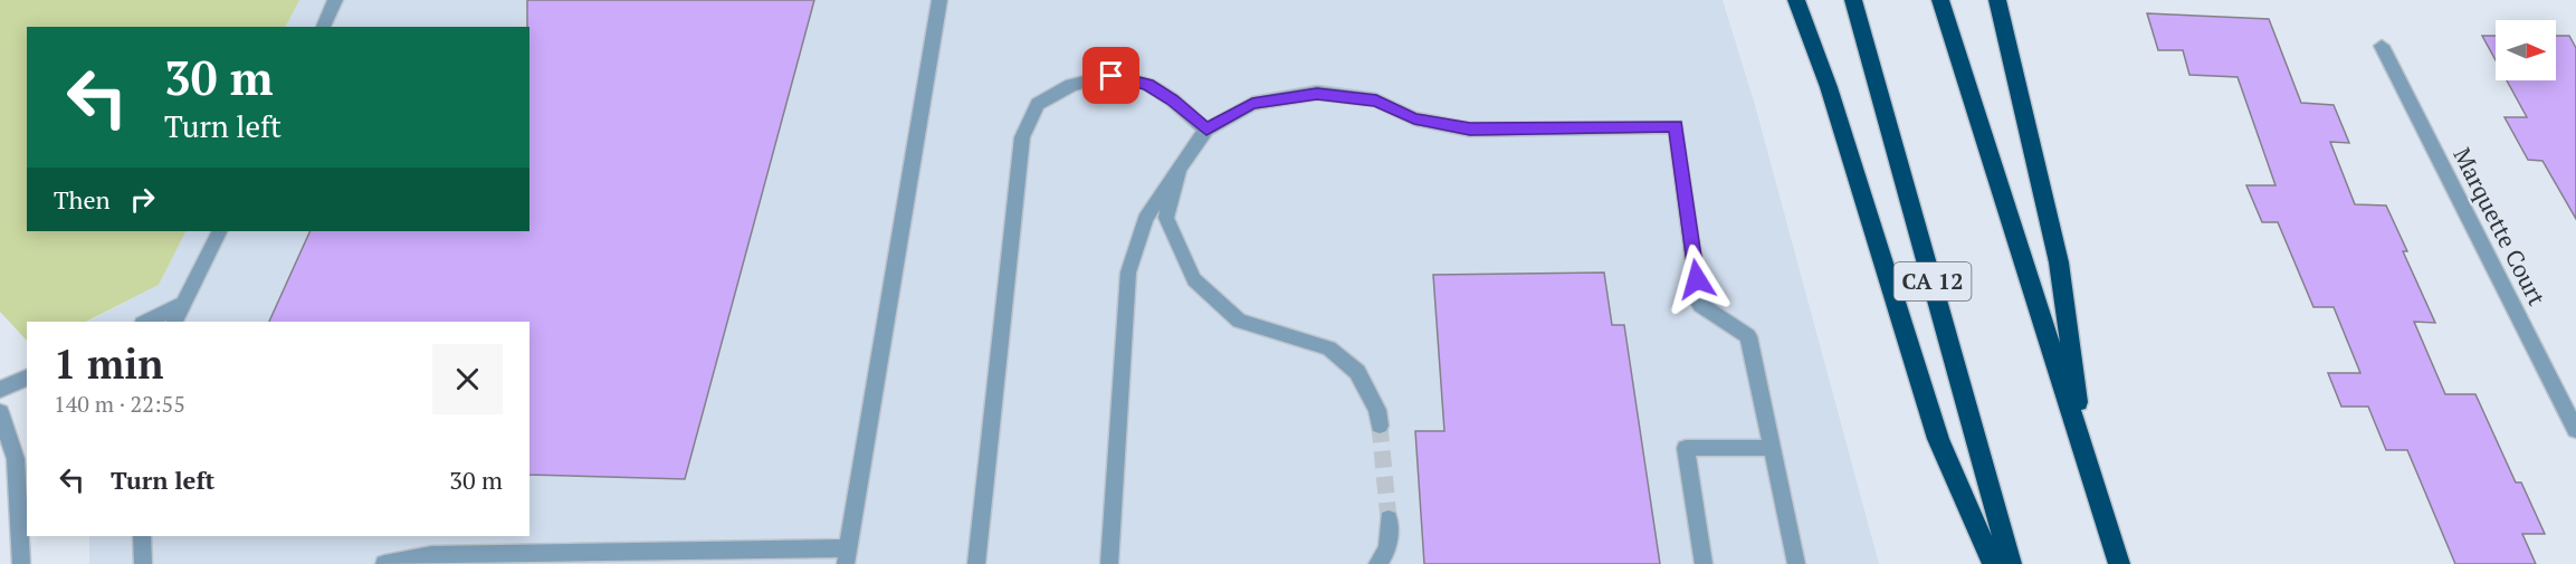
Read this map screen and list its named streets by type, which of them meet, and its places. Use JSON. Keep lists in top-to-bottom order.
{
  "streets": {
    "highway": ["CA 12"],
    "street": ["Marquette Court"]
  },
  "north": "right",
  "page": {
    "turn": ["30 m", "Turn left"],
    "then": "Then",
    "heading": ["1 min", "140 m · 22:55"],
    "list": [
      {
        "name": "Turn left",
        "value": "30 m"
      }
    ]
  }
}
